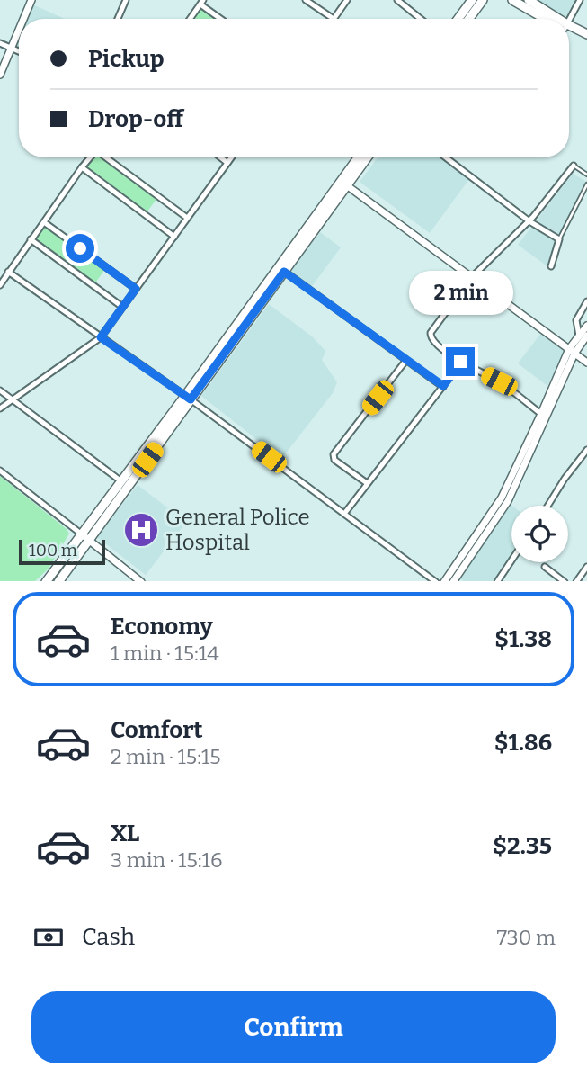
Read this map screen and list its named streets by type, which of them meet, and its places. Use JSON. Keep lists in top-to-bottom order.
{
  "places": {
    "hospital": ["General Police Hospital"]
  },
  "scale_bar": "100 m",
  "page": {
    "banner": ["Pickup", "Drop-off"],
    "bubble": "2 min",
    "scale": "100 m",
    "list": [
      {
        "name": "Economy",
        "note": "1 min · 15:14",
        "value": "$1.38"
      },
      {
        "name": "Comfort",
        "note": "2 min · 15:15",
        "value": "$1.86"
      },
      {
        "name": "XL",
        "note": "3 min · 15:16",
        "value": "$2.35"
      }
    ],
    "pay": ["Cash", "730 m"],
    "buttons": "Confirm"
  }
}
